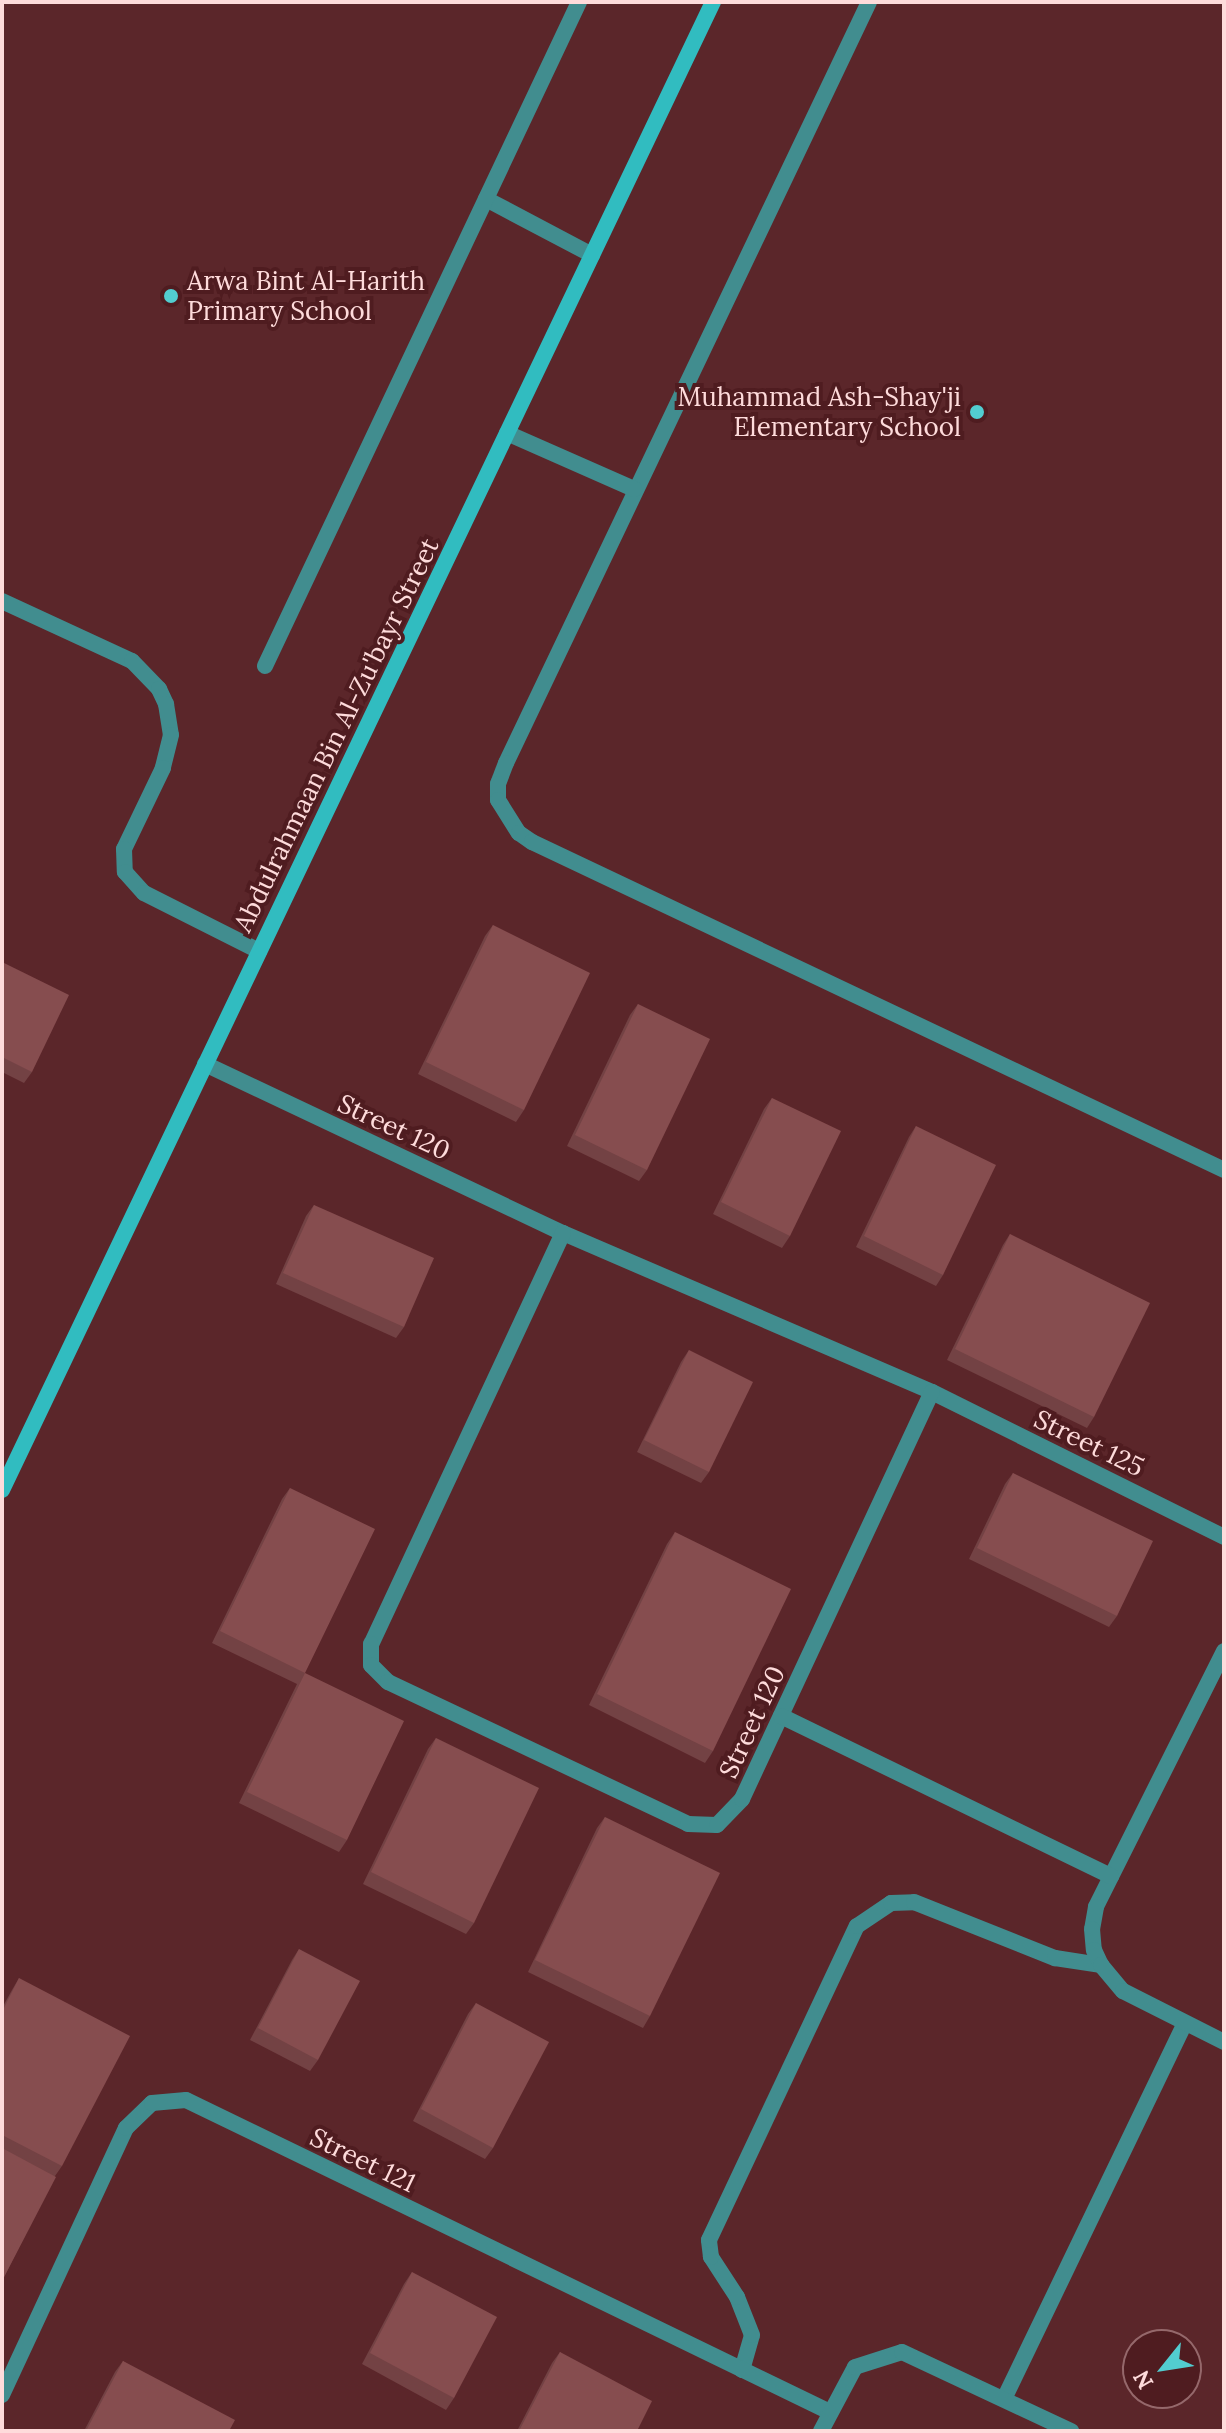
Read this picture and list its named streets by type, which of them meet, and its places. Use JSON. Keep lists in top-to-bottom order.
{
  "streets": {
    "street": [
      "Abdulrahmaan Bin Al-Zu'bayr Street",
      "Street 120",
      "Street 125",
      "Street 121"
    ]
  },
  "crossings": [
    ["Abdulrahmaan Bin Al-Zu'bayr Street", "Street 120"],
    ["Street 120", "Street 125"]
  ],
  "places": ["Arwa Bint Al-Harith Primary School", "Muhammad Ash-Shay'ji Elementary School"],
  "north": "bottom left"
}
